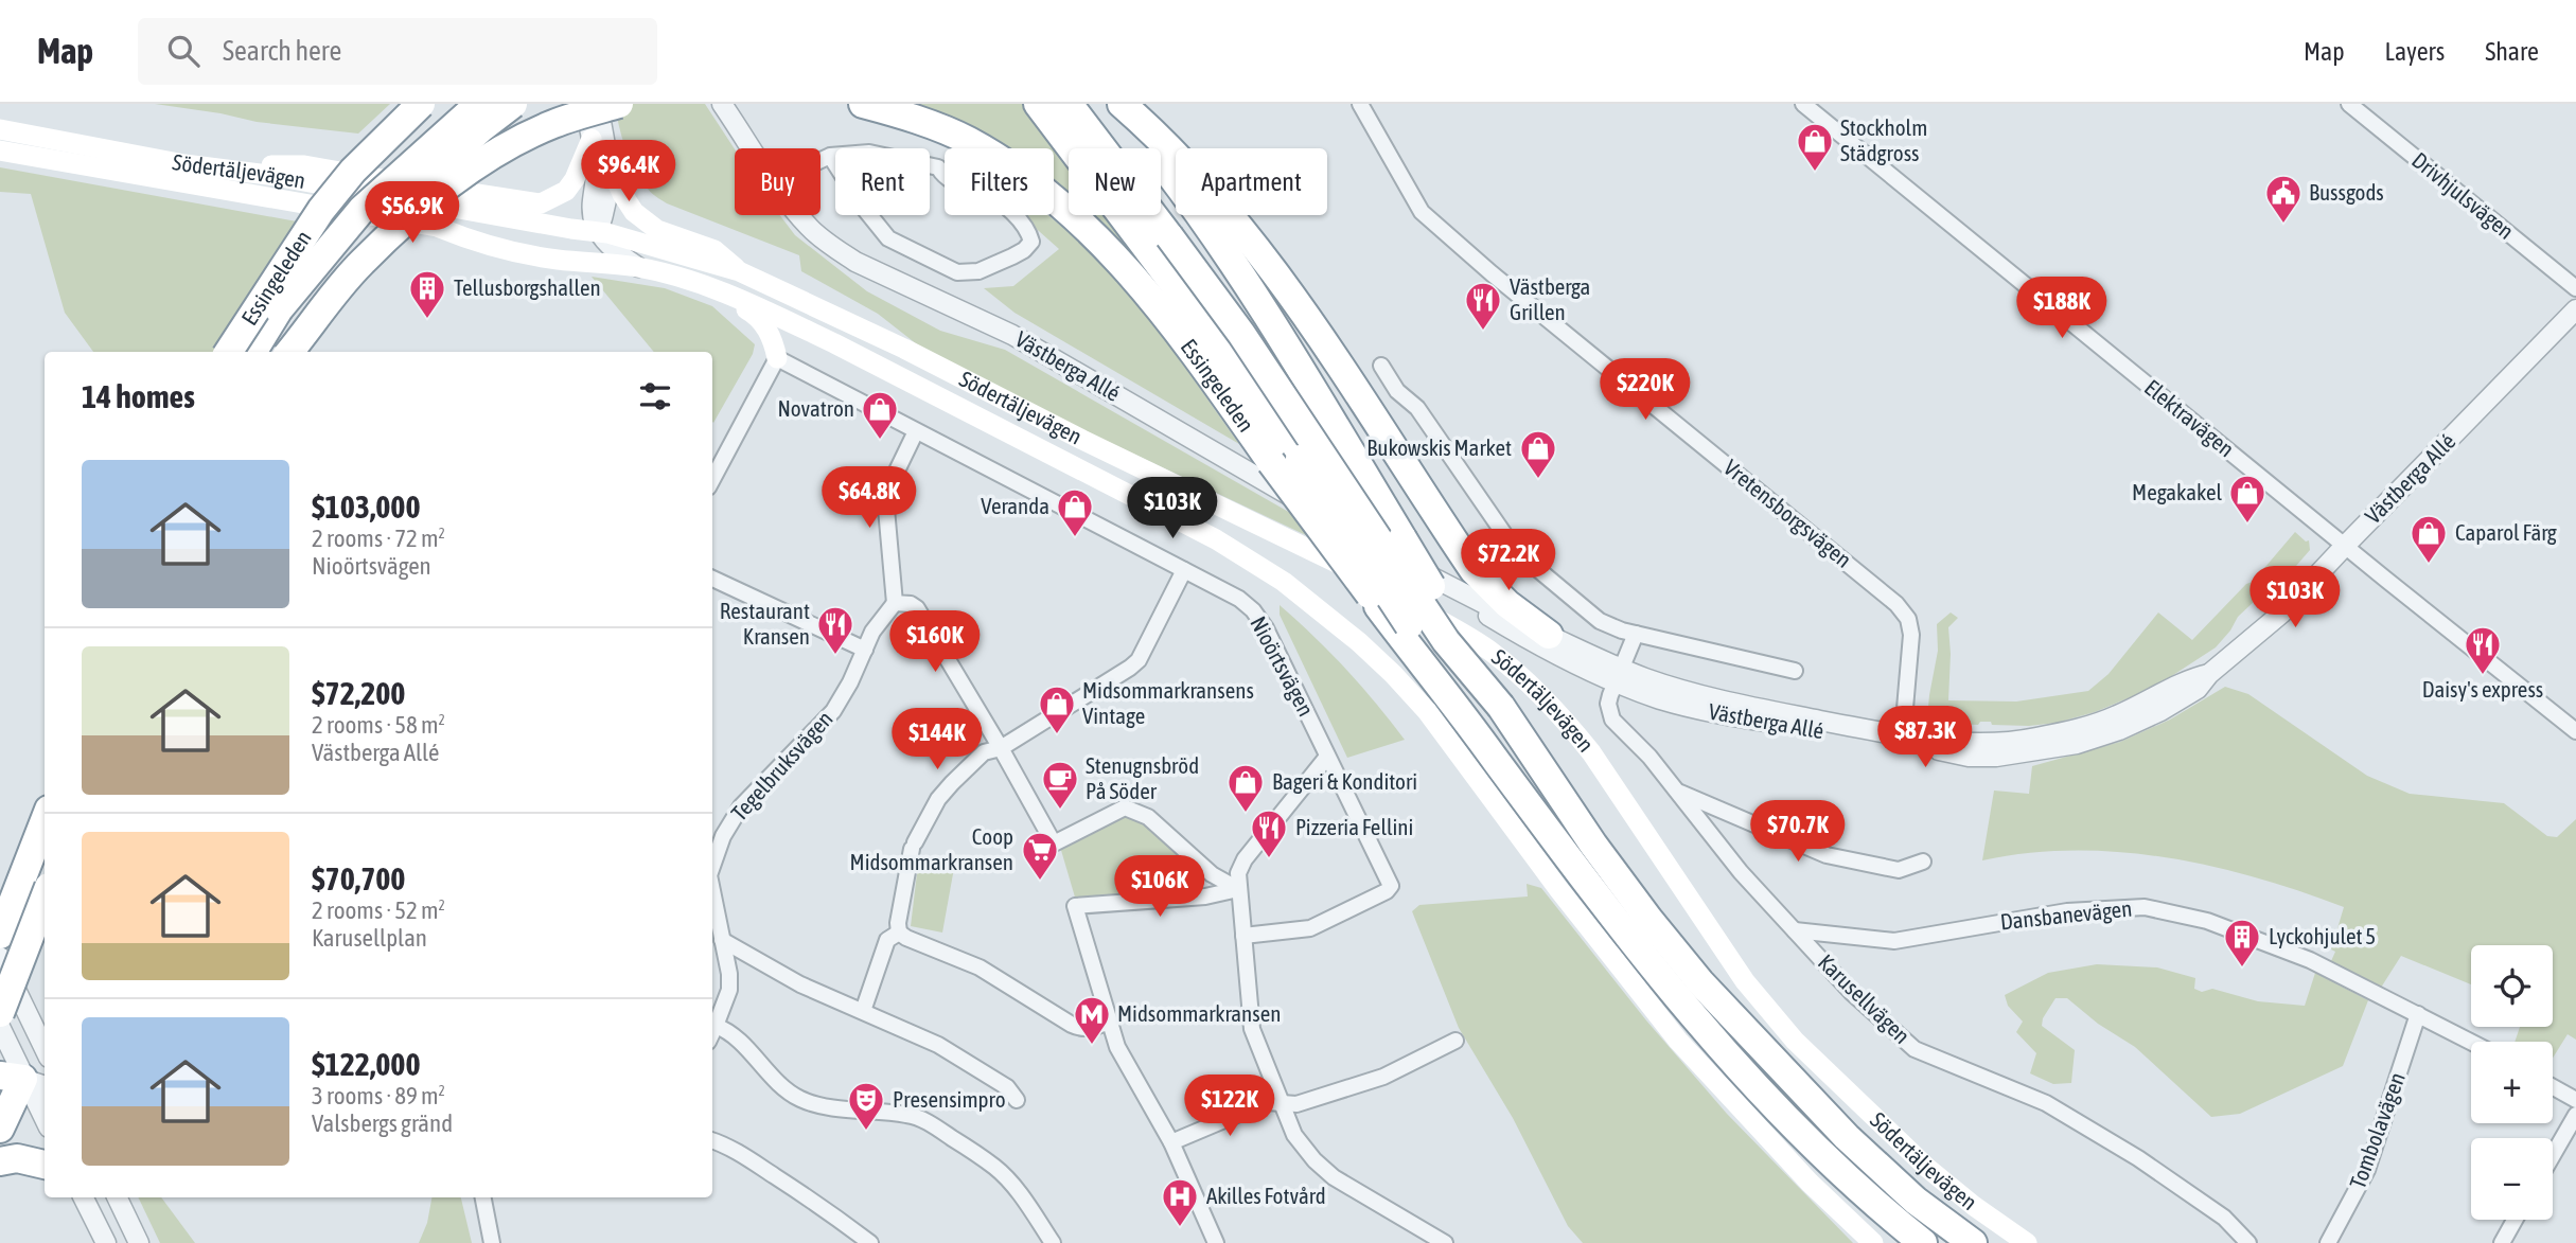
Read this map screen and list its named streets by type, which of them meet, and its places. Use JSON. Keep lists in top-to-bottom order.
{
  "streets": {
    "highway": ["Södertäljevägen", "Essingeleden"],
    "street": [
      "Drivhjulsvägen",
      "Västberga Allé",
      "Elektravägen",
      "Vretensborgsvägen",
      "Nioörtsvägen",
      "Tegelbruksvägen",
      "Dansbanevägen",
      "Karusellvägen",
      "Tombolavägen"
    ]
  },
  "crossings": [
    ["Västberga Allé", "Elektravägen"],
    ["Västberga Allé", "Vretensborgsvägen"],
    ["Västberga Allé", "Karusellvägen"],
    ["Dansbanevägen", "Karusellvägen"],
    ["Dansbanevägen", "Tombolavägen"]
  ],
  "places": {
    "shop": [
      "Stockholm Städgross",
      "Novatron",
      "Bukowskis Market",
      "Megakakel",
      "Veranda",
      "Caparol Färg",
      "Midsommarkransens Vintage",
      "Bageri & Konditori"
    ],
    "public building": ["Bussgods"],
    "building": ["Tellusborgshallen", "Lyckohjulet 5"],
    "restaurant": [
      "Västberga Grillen",
      "Restaurant Kransen",
      "Daisy's express",
      "Pizzeria Fellini"
    ],
    "cafe": ["Stenugnsbröd På Söder"],
    "supermarket": ["Coop Midsommarkransen"],
    "metro station": ["Midsommarkransen"],
    "theatre": ["Presensimpro"],
    "hospital": ["Akilles Fotvård"]
  },
  "page": {
    "header": "Map",
    "search": "Search here",
    "nav": ["Map", "Layers", "Share"],
    "price": [
      "$96.4K",
      "$56.9K",
      "$188K",
      "$220K",
      "$64.8K",
      "$103K",
      "$72.2K",
      "$103K",
      "$160K",
      "$87.3K",
      "$144K",
      "$70.7K",
      "$106K",
      "$122K"
    ],
    "chip": [
      "Buy",
      "Rent",
      "Filters",
      "New",
      "Apartment"
    ],
    "heading": "14 homes",
    "list": [
      {
        "name": "$103,000",
        "note": "2 rooms · 72 m² · Nioörtsvägen"
      },
      {
        "name": "$72,200",
        "note": "2 rooms · 58 m² · Västberga Allé"
      },
      {
        "name": "$70,700",
        "note": "2 rooms · 52 m² · Karusellplan"
      },
      {
        "name": "$122,000",
        "note": "3 rooms · 89 m² · Valsbergs gränd"
      }
    ],
    "map_buttons": ["+", "−"]
  }
}
